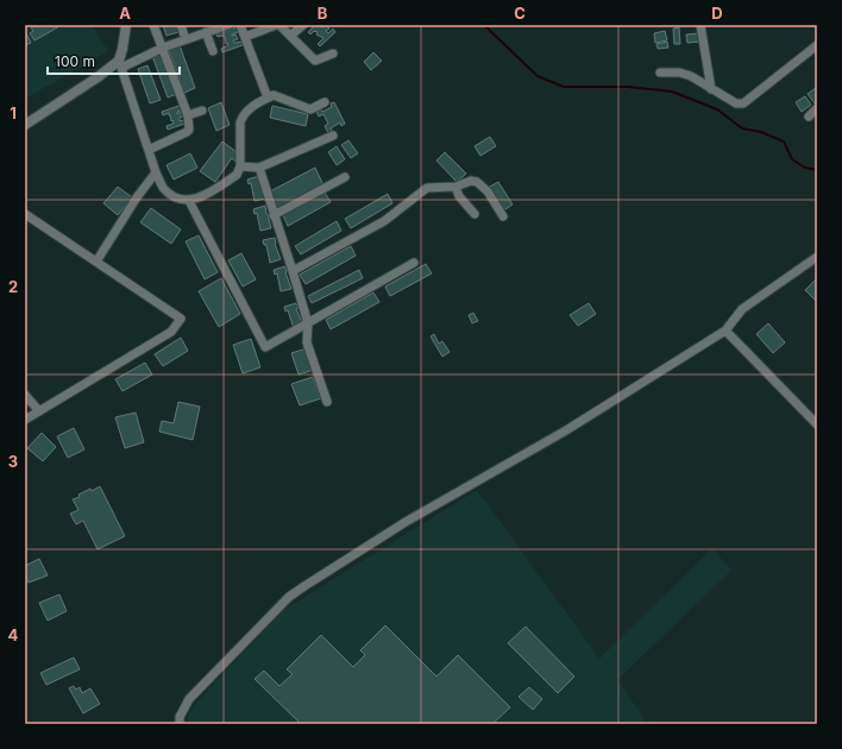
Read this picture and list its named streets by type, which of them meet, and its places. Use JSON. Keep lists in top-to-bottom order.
{
  "scale_bar": "100 m",
  "grid": {
    "columns": [
      "A",
      "B",
      "C",
      "D"
    ],
    "rows": [
      "1",
      "2",
      "3",
      "4"
    ]
  }
}
